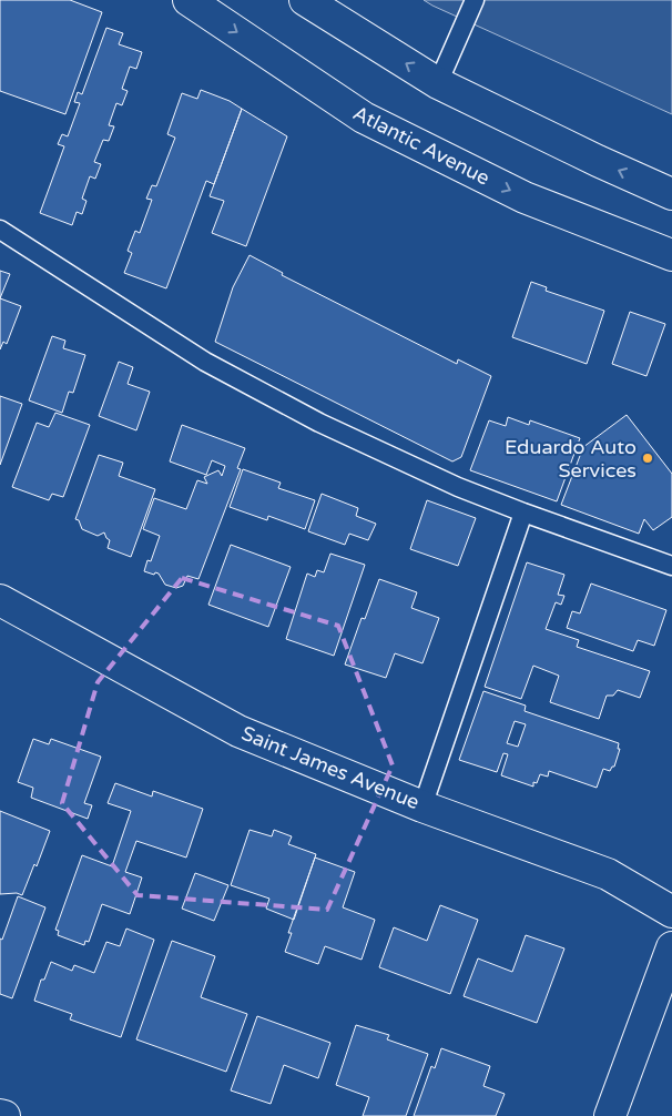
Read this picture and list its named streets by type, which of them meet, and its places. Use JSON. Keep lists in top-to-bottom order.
{
  "streets": {
    "main road": ["Atlantic Avenue", "Saint James Avenue"]
  },
  "places": ["Eduardo Auto Services"]
}
